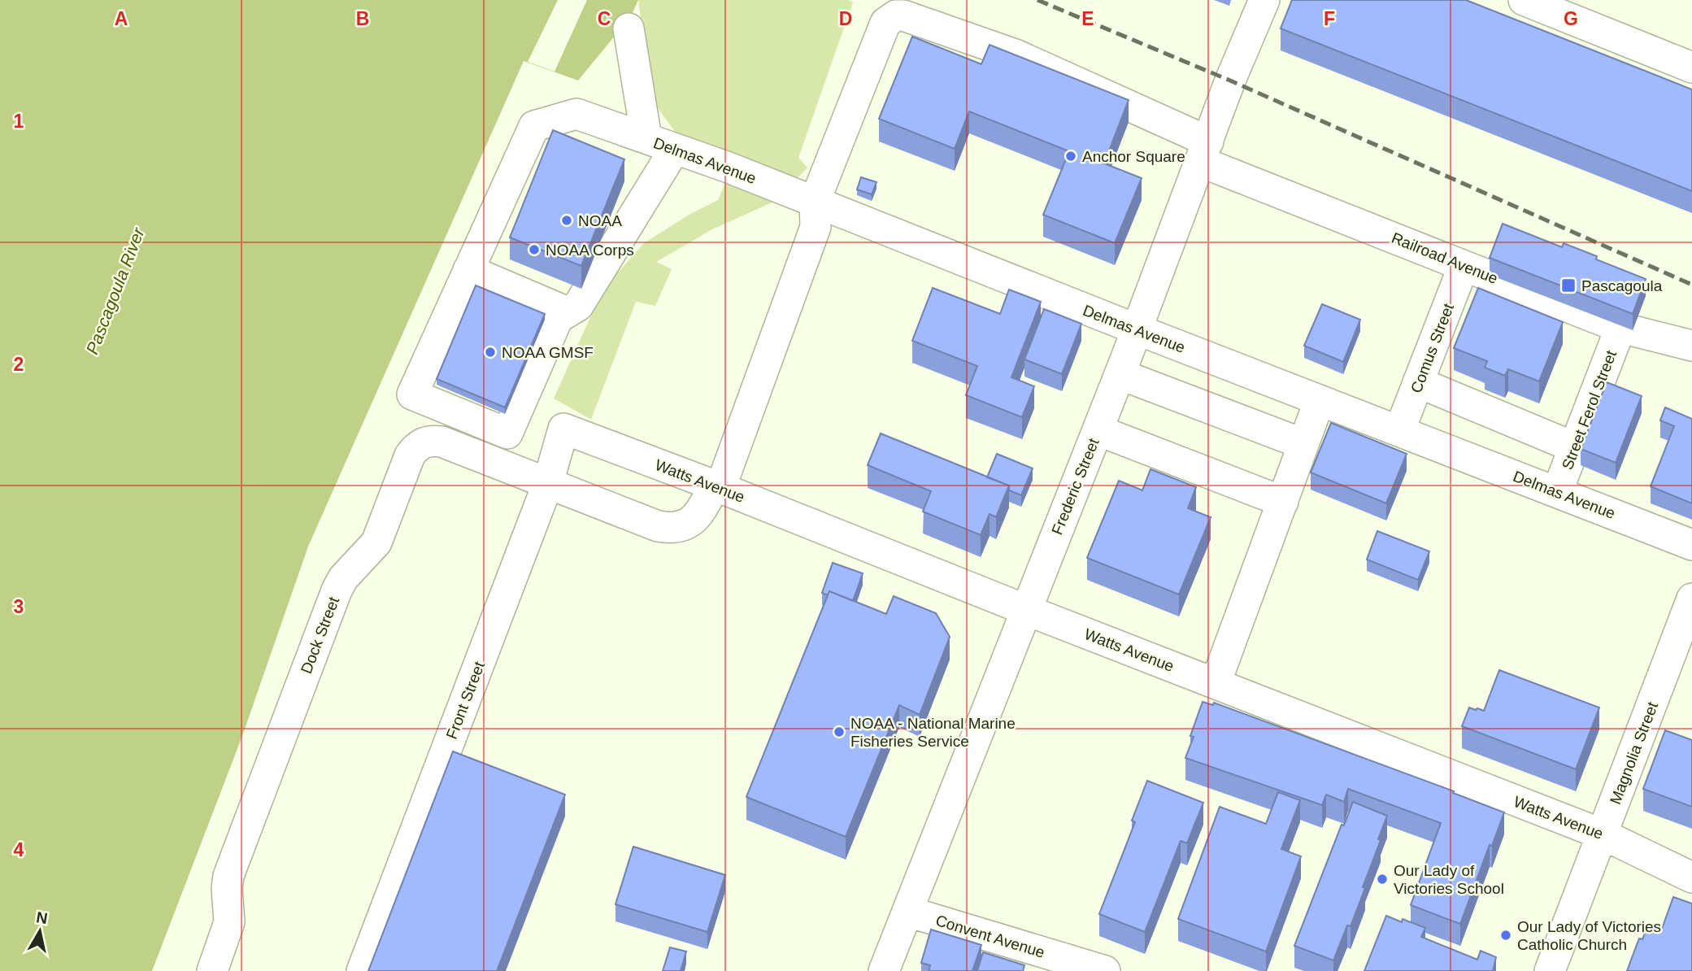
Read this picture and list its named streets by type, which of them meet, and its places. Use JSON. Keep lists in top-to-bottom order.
{
  "streets": {
    "street": [
      "Delmas Avenue",
      "Railroad Avenue",
      "Comus Street",
      "Street Ferol Street",
      "Watts Avenue",
      "Frederic Street",
      "Dock Street",
      "Front Street",
      "Magnolia Street",
      "Convent Avenue"
    ]
  },
  "crossings": [
    ["Delmas Avenue", "Railroad Avenue"],
    ["Delmas Avenue", "Comus Street"],
    ["Delmas Avenue", "Street Ferol Street"],
    ["Delmas Avenue", "Frederic Street"],
    ["Railroad Avenue", "Comus Street"],
    ["Railroad Avenue", "Street Ferol Street"],
    ["Railroad Avenue", "Frederic Street"],
    ["Watts Avenue", "Frederic Street"],
    ["Watts Avenue", "Dock Street"],
    ["Watts Avenue", "Front Street"],
    ["Watts Avenue", "Magnolia Street"],
    ["Frederic Street", "Convent Avenue"],
    ["Dock Street", "Front Street"]
  ],
  "water": ["Pascagoula River"],
  "places": {
    "other": [
      "Anchor Square",
      "NOAA",
      "NOAA Corps",
      "NOAA GMSF",
      "NOAA - National Marine Fisheries Service",
      "Our Lady of Victories School",
      "Our Lady of Victories Catholic Church"
    ],
    "transit": ["Pascagoula"]
  },
  "north": "top",
  "grid": {
    "columns": [
      "A",
      "B",
      "C",
      "D",
      "E",
      "F",
      "G"
    ],
    "rows": [
      "1",
      "2",
      "3",
      "4"
    ]
  }
}
